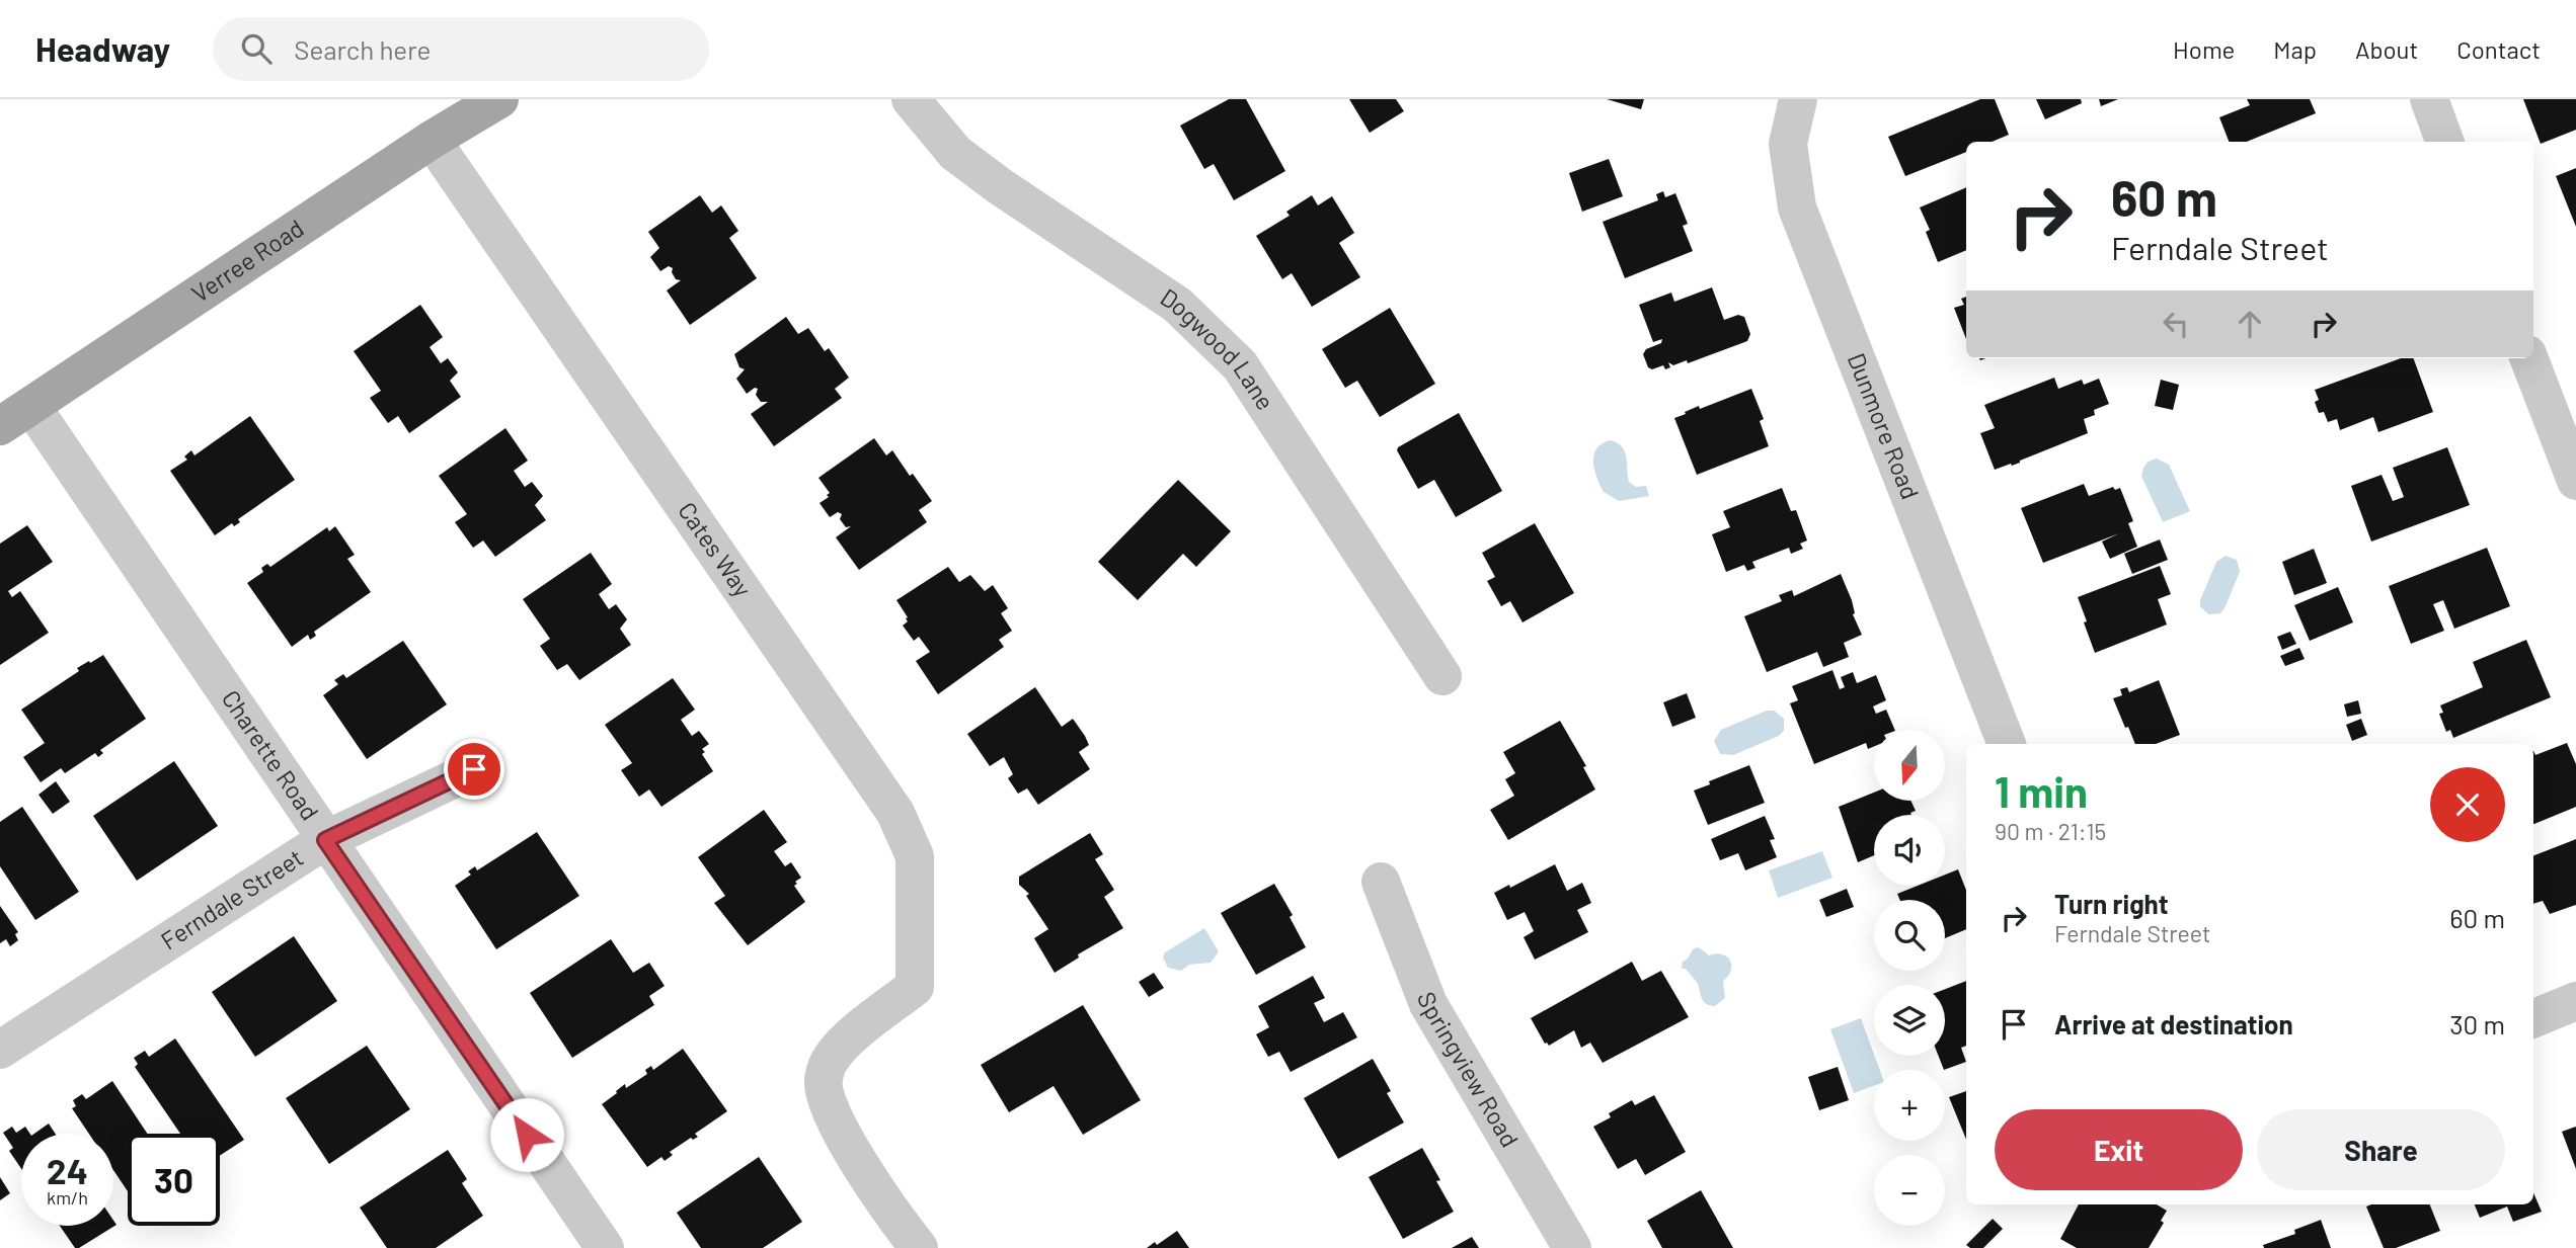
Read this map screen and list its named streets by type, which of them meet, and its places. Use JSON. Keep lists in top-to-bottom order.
{
  "streets": {
    "main road": ["Verree Road"],
    "street": [
      "Dogwood Lane",
      "Dunmore Road",
      "Cates Way",
      "Charette Road",
      "Ferndale Street",
      "Springview Road"
    ]
  },
  "crossings": [
    ["Verree Road", "Cates Way"],
    ["Verree Road", "Charette Road"],
    ["Charette Road", "Ferndale Street"]
  ],
  "north": "bottom",
  "page": {
    "header": "Headway",
    "search": "Search here",
    "nav": [
      "Home",
      "Map",
      "About",
      "Contact"
    ],
    "turn": ["60 m", "Ferndale Street"],
    "map_buttons": ["+", "−"],
    "heading": ["1 min", "90 m · 21:15"],
    "list": [
      {
        "name": "Turn right",
        "note": "Ferndale Street",
        "value": "60 m"
      },
      {
        "name": "Arrive at destination",
        "value": "30 m"
      }
    ],
    "buttons": ["Exit", "Share"],
    "speed": "24 km/h",
    "limit": "30"
  }
}
